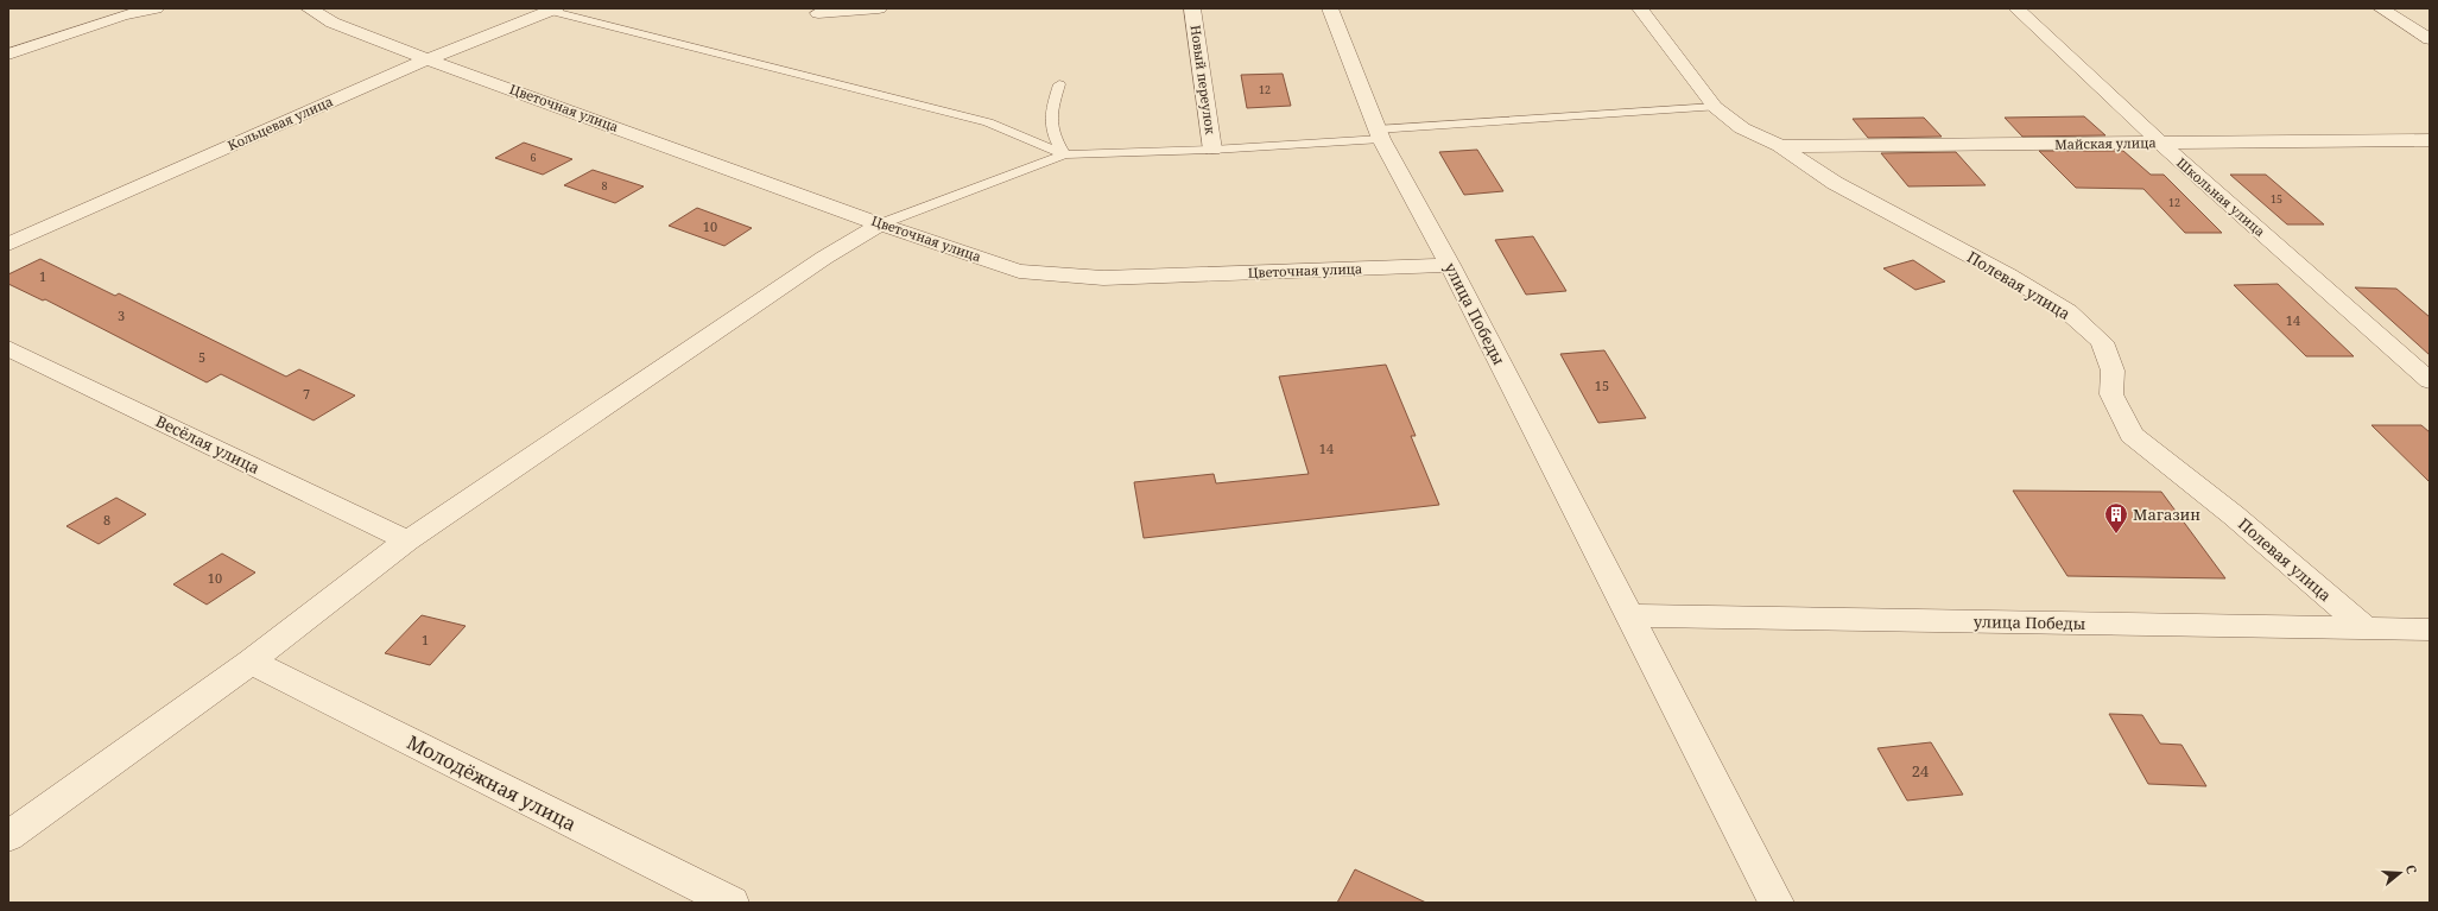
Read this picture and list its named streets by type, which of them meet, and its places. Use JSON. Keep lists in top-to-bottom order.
{
  "streets": {
    "street": [
      "Новый переулок",
      "Цветочная улица",
      "Кольцевая улица",
      "Майская улица",
      "Школьная улица",
      "Полевая улица",
      "улица Победы",
      "Весёлая улица",
      "Молодёжная улица"
    ]
  },
  "crossings": [
    ["Цветочная улица", "Кольцевая улица"],
    ["Цветочная улица", "улица Победы"],
    ["Майская улица", "Школьная улица"],
    ["Майская улица", "Полевая улица"],
    ["Полевая улица", "улица Победы"]
  ],
  "places": {
    "building": ["Магазин"]
  },
  "house_numbers": [
    "12",
    "6",
    "8",
    "15",
    "12",
    "10",
    "1",
    "3",
    "14",
    "5",
    "15",
    "7",
    "14",
    "8",
    "10",
    "1",
    "24"
  ],
  "north": "right"
}
